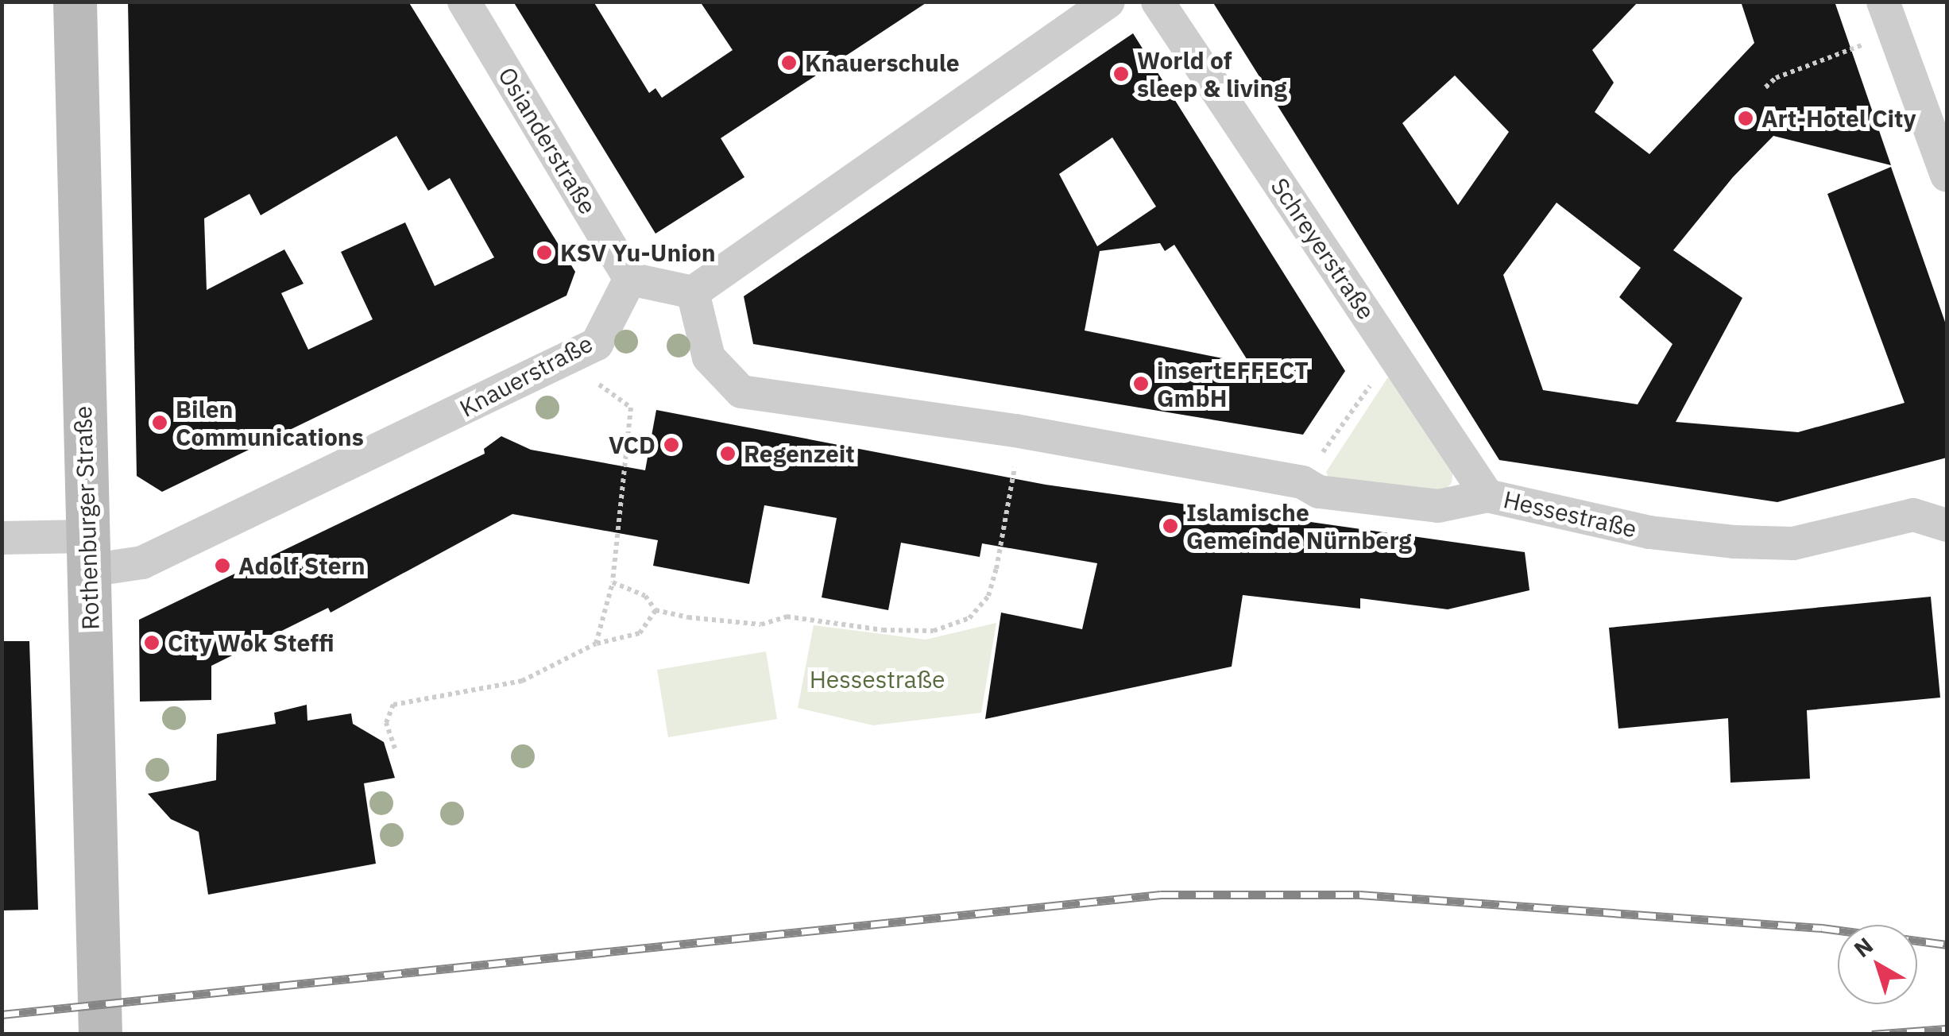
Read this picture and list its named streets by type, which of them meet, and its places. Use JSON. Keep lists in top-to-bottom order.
{
  "streets": {
    "main road": ["Rothenburger Straße"],
    "street": [
      "Osianderstraße",
      "Schreyerstraße",
      "Knauerstraße",
      "Hessestraße"
    ]
  },
  "crossings": [
    ["Osianderstraße", "Knauerstraße"],
    ["Schreyerstraße", "Hessestraße"],
    ["Knauerstraße", "Rothenburger Straße"]
  ],
  "parks": ["Hessestraße"],
  "places": [
    "Knauerschule",
    "World of sleep & living",
    "Art-Hotel City",
    "KSV Yu-Union",
    "insertEFFECT GmbH",
    "Bilen Communications",
    "VCD",
    "Regenzeit",
    "Islamische Gemeinde Nürnberg",
    "Adolf Stern",
    "City Wok Steffi"
  ],
  "north": "top left"
}
